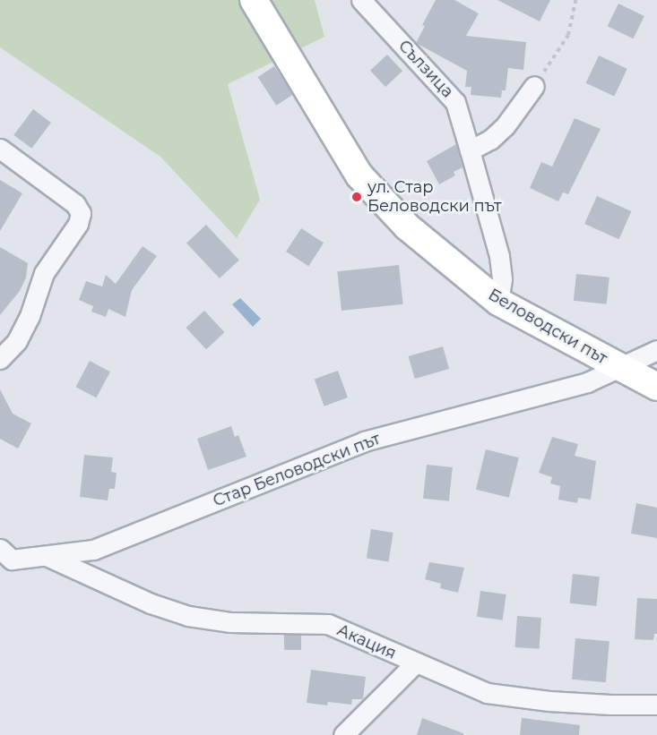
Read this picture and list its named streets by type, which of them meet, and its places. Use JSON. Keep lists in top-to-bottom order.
{
  "streets": {
    "street": [
      "Сълзица",
      "Беловодски път",
      "Стар Беловодски път",
      "Акация"
    ]
  },
  "crossings": [
    ["Сълзица", "Беловодски път"],
    ["Беловодски път", "Стар Беловодски път"],
    ["Стар Беловодски път", "Акация"]
  ],
  "places": ["ул. Стар Беловодски път"]
}
